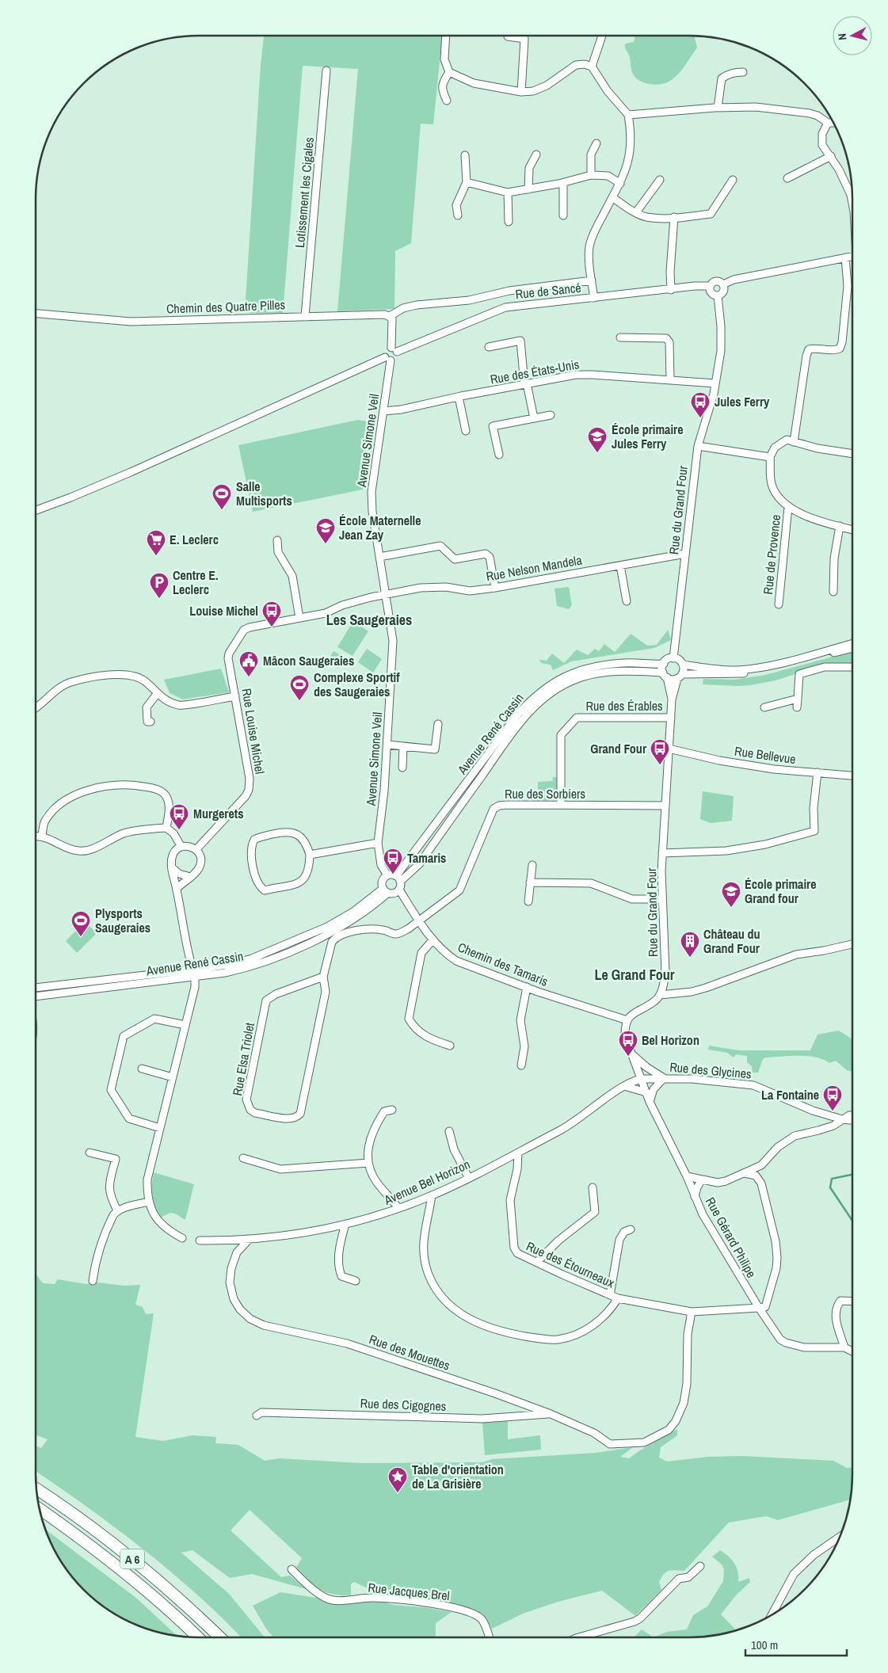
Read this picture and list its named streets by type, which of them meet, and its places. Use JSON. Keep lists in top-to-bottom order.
{
  "streets": {
    "highway": ["A 6"],
    "street": [
      "Lotissement les Cigales",
      "Rue de Sancé",
      "Chemin des Quatre Pilles",
      "Rue des États-Unis",
      "Avenue Simone Veil",
      "Rue du Grand Four",
      "Rue de Provence",
      "Rue Nelson Mandela",
      "Rue des Érables",
      "Rue Louise Michel",
      "Avenue René Cassin",
      "Rue Bellevue",
      "Rue des Sorbiers",
      "Chemin des Tamaris",
      "Rue Elsa Triolet",
      "Rue des Glycines",
      "Avenue Bel Horizon",
      "Rue Gérard Philipe",
      "Rue des Étourneaux",
      "Rue des Mouettes",
      "Rue des Cigognes",
      "Rue Jacques Brel"
    ]
  },
  "crossings": [
    ["Lotissement les Cigales", "Chemin des Quatre Pilles"],
    ["Rue de Sancé", "Rue du Grand Four"],
    ["Rue des États-Unis", "Avenue Simone Veil"],
    ["Rue des États-Unis", "Rue du Grand Four"],
    ["Avenue Simone Veil", "Rue Nelson Mandela"],
    ["Avenue Simone Veil", "Rue Louise Michel"],
    ["Rue du Grand Four", "Rue Nelson Mandela"],
    ["Rue du Grand Four", "Rue des Érables"],
    ["Rue du Grand Four", "Avenue René Cassin"],
    ["Rue du Grand Four", "Rue Bellevue"],
    ["Rue du Grand Four", "Rue des Sorbiers"],
    ["Rue Nelson Mandela", "Rue Louise Michel"],
    ["Rue des Érables", "Rue des Sorbiers"],
    ["Avenue René Cassin", "Chemin des Tamaris"],
    ["Rue des Sorbiers", "Chemin des Tamaris"],
    ["Rue des Sorbiers", "Rue Elsa Triolet"],
    ["Chemin des Tamaris", "Rue Elsa Triolet"],
    ["Rue des Glycines", "Avenue Bel Horizon"],
    ["Avenue Bel Horizon", "Rue des Étourneaux"],
    ["Avenue Bel Horizon", "Rue des Mouettes"],
    ["Rue Gérard Philipe", "Rue des Étourneaux"],
    ["Rue des Étourneaux", "Rue des Mouettes"],
    ["Rue des Mouettes", "Rue des Cigognes"]
  ],
  "districts": ["Les Saugeraies", "Le Grand Four"],
  "places": {
    "bus stop": [
      "Jules Ferry",
      "Louise Michel",
      "Grand Four",
      "Murgerets",
      "Tamaris",
      "Bel Horizon",
      "La Fontaine"
    ],
    "school or university": ["École primaire Jules Ferry", "École Maternelle Jean Zay", "École primaire Grand four"],
    "sports": ["Salle Multisports", "Complexe Sportif des Saugeraies", "Plysports Saugeraies"],
    "supermarket": ["E. Leclerc"],
    "parking": ["Centre E. Leclerc"],
    "public building": ["Mâcon Saugeraies"],
    "building": ["Château du Grand Four"],
    "place": ["Table d'orientation de La Grisière"]
  },
  "scale_bar": "100 m",
  "north": "left"
}
